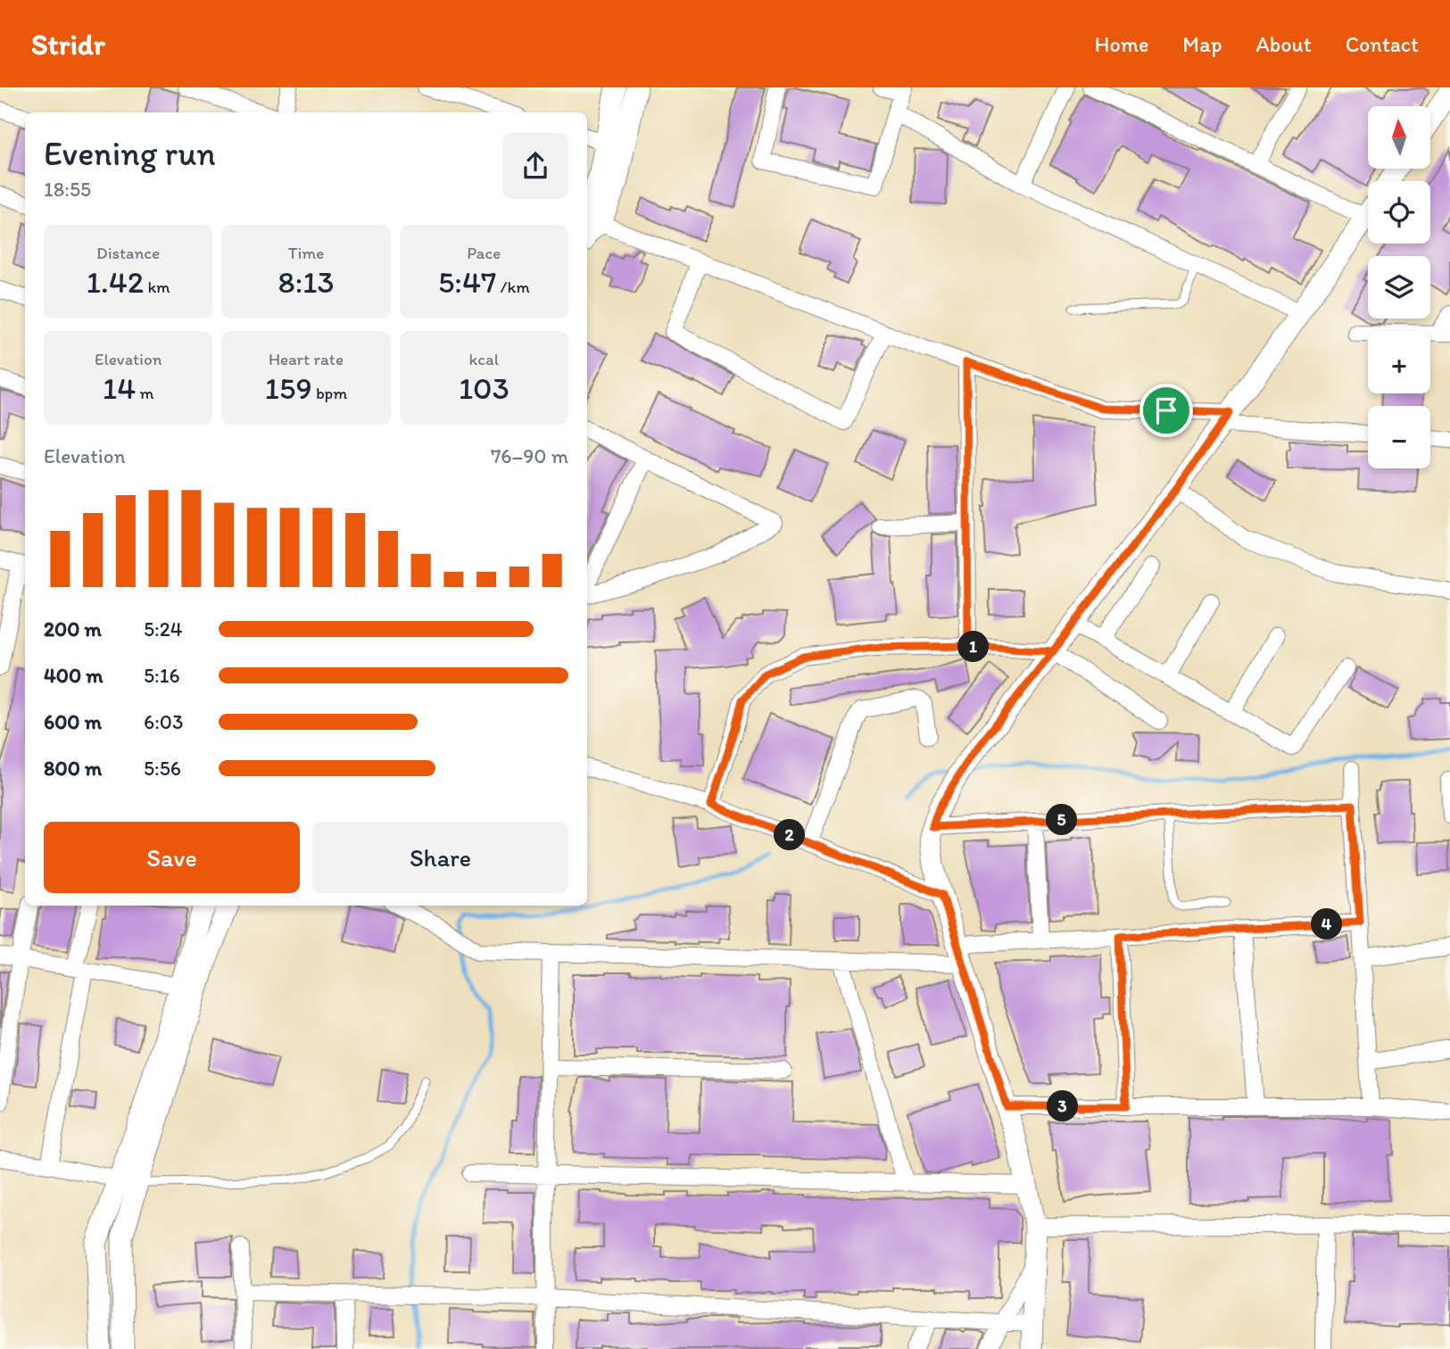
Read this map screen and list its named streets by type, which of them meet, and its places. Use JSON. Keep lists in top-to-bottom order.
{
  "north": "top",
  "page": {
    "header": "Stridr",
    "nav": [
      "Home",
      "Map",
      "About",
      "Contact"
    ],
    "map_buttons": ["+", "−"],
    "heading": ["Evening run", "18:55"],
    "stats": [
      ["Distance", "1.42 km"],
      ["Time", "8:13"],
      ["Pace", "5:47 /km"],
      ["Elevation", "14 m"],
      ["Heart rate", "159 bpm"],
      ["kcal", "103"]
    ],
    "chart": ["Elevation", "76–90 m"],
    "list": [
      {
        "name": "200 m",
        "note": "5:24"
      },
      {
        "name": "400 m",
        "note": "5:16"
      },
      {
        "name": "600 m",
        "note": "6:03"
      },
      {
        "name": "800 m",
        "note": "5:56"
      }
    ],
    "pins": [
      "1",
      "5",
      "2",
      "4",
      "3"
    ],
    "buttons": ["Save", "Share"]
  }
}
